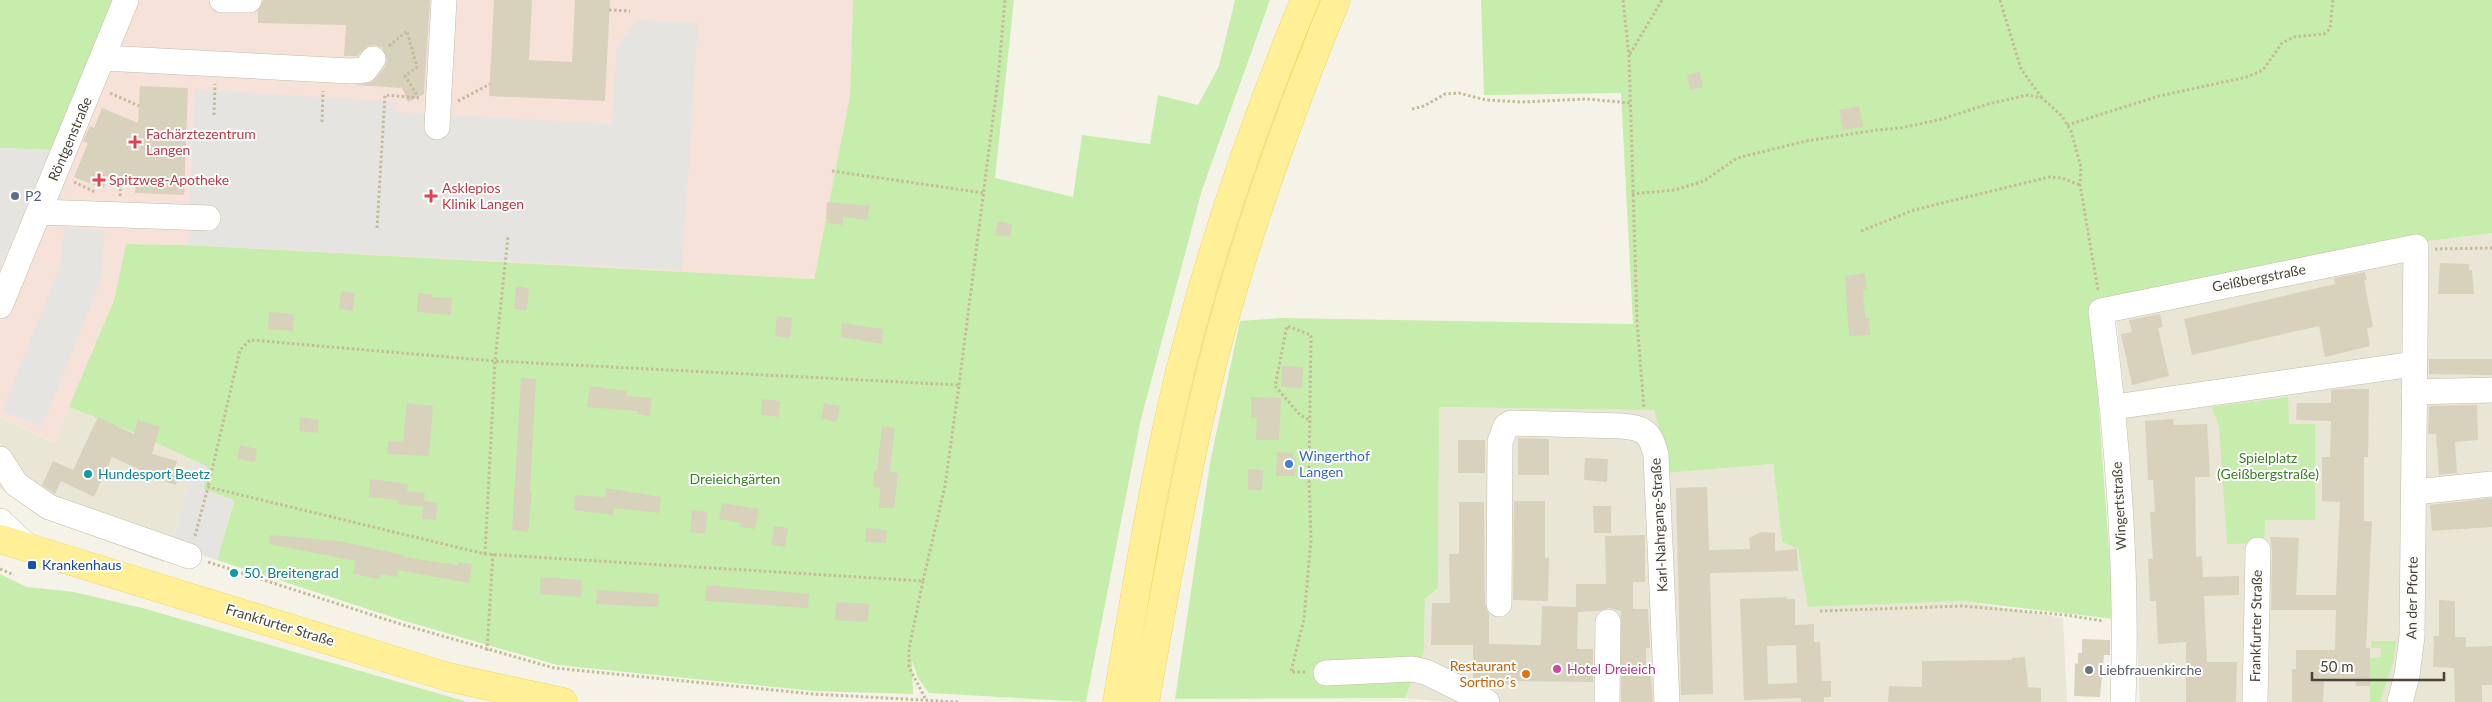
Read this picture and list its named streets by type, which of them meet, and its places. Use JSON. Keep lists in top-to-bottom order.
{
  "streets": {
    "main road": ["Frankfurter Straße"],
    "street": [
      "Röntgenstraße",
      "Geißbergstraße",
      "Wingertstraße",
      "Karl-Nahrgang-Straße",
      "An der Pforte"
    ]
  },
  "crossings": [
    ["Geißbergstraße", "Wingertstraße"],
    ["Geißbergstraße", "An der Pforte"]
  ],
  "parks": ["Spielplatz (Geißbergstraße)", "Dreieichgärten"],
  "places": {
    "health": ["Fachärztezentrum Langen", "Spitzweg-Apotheke", "Asklepios Klinik Langen"],
    "other": [
      "P2",
      "Wingerthof Langen",
      "Hundesport Beetz",
      "50. Breitengrad",
      "Hotel Dreieich",
      "Liebfrauenkirche",
      "Restaurant Sortino´s"
    ],
    "transit": ["Krankenhaus"]
  },
  "scale_bar": "50 m"
}
